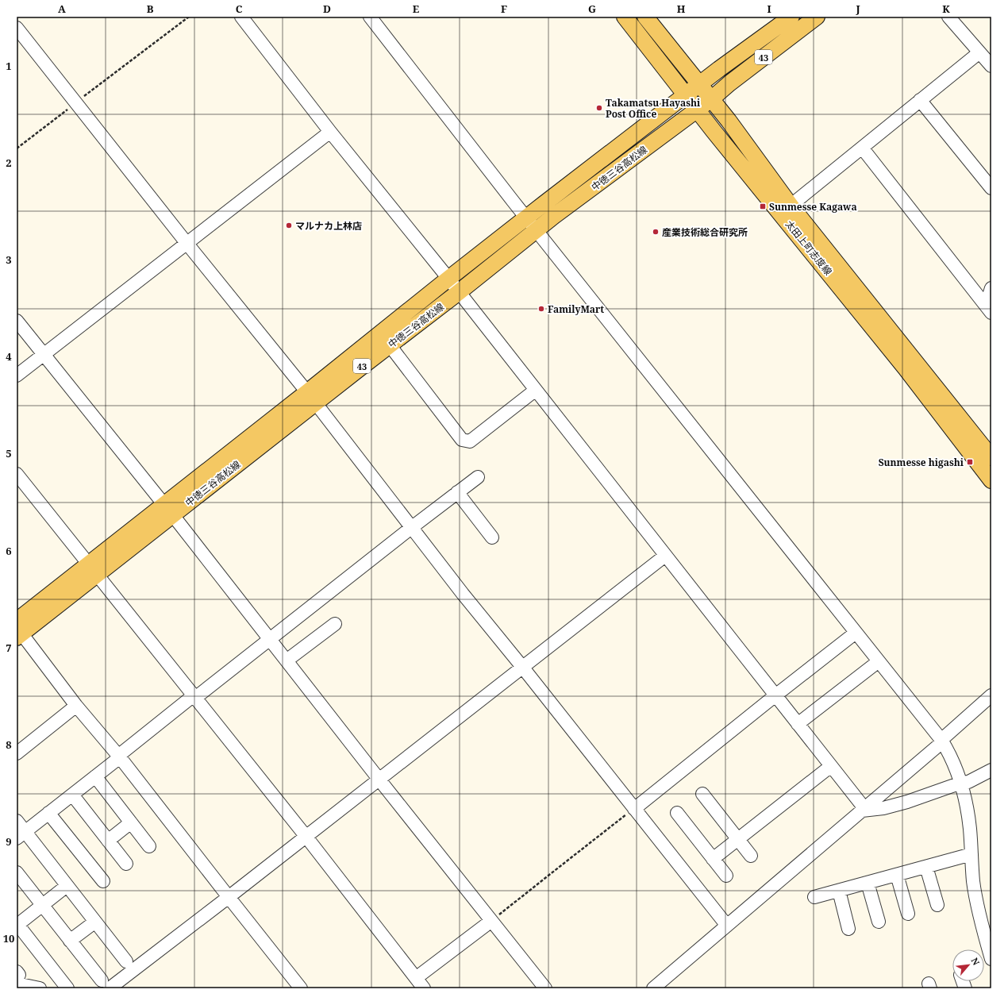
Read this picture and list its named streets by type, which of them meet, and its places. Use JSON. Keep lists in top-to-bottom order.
{
  "streets": {
    "main road": ["43", "中徳三谷高松線", "太田上町志度線"]
  },
  "crossings": [
    ["中徳三谷高松線", "太田上町志度線"]
  ],
  "places": {
    "other": [
      "Takamatsu Hayashi Post Office",
      "マルナカ上林店",
      "産業技術総合研究所",
      "FamilyMart"
    ],
    "transit": ["Sunmesse Kagawa", "Sunmesse higashi"]
  },
  "north": "top right",
  "grid": {
    "columns": [
      "A",
      "B",
      "C",
      "D",
      "E",
      "F",
      "G",
      "H",
      "I",
      "J",
      "K"
    ],
    "rows": [
      "1",
      "2",
      "3",
      "4",
      "5",
      "6",
      "7",
      "8",
      "9",
      "10"
    ]
  }
}
